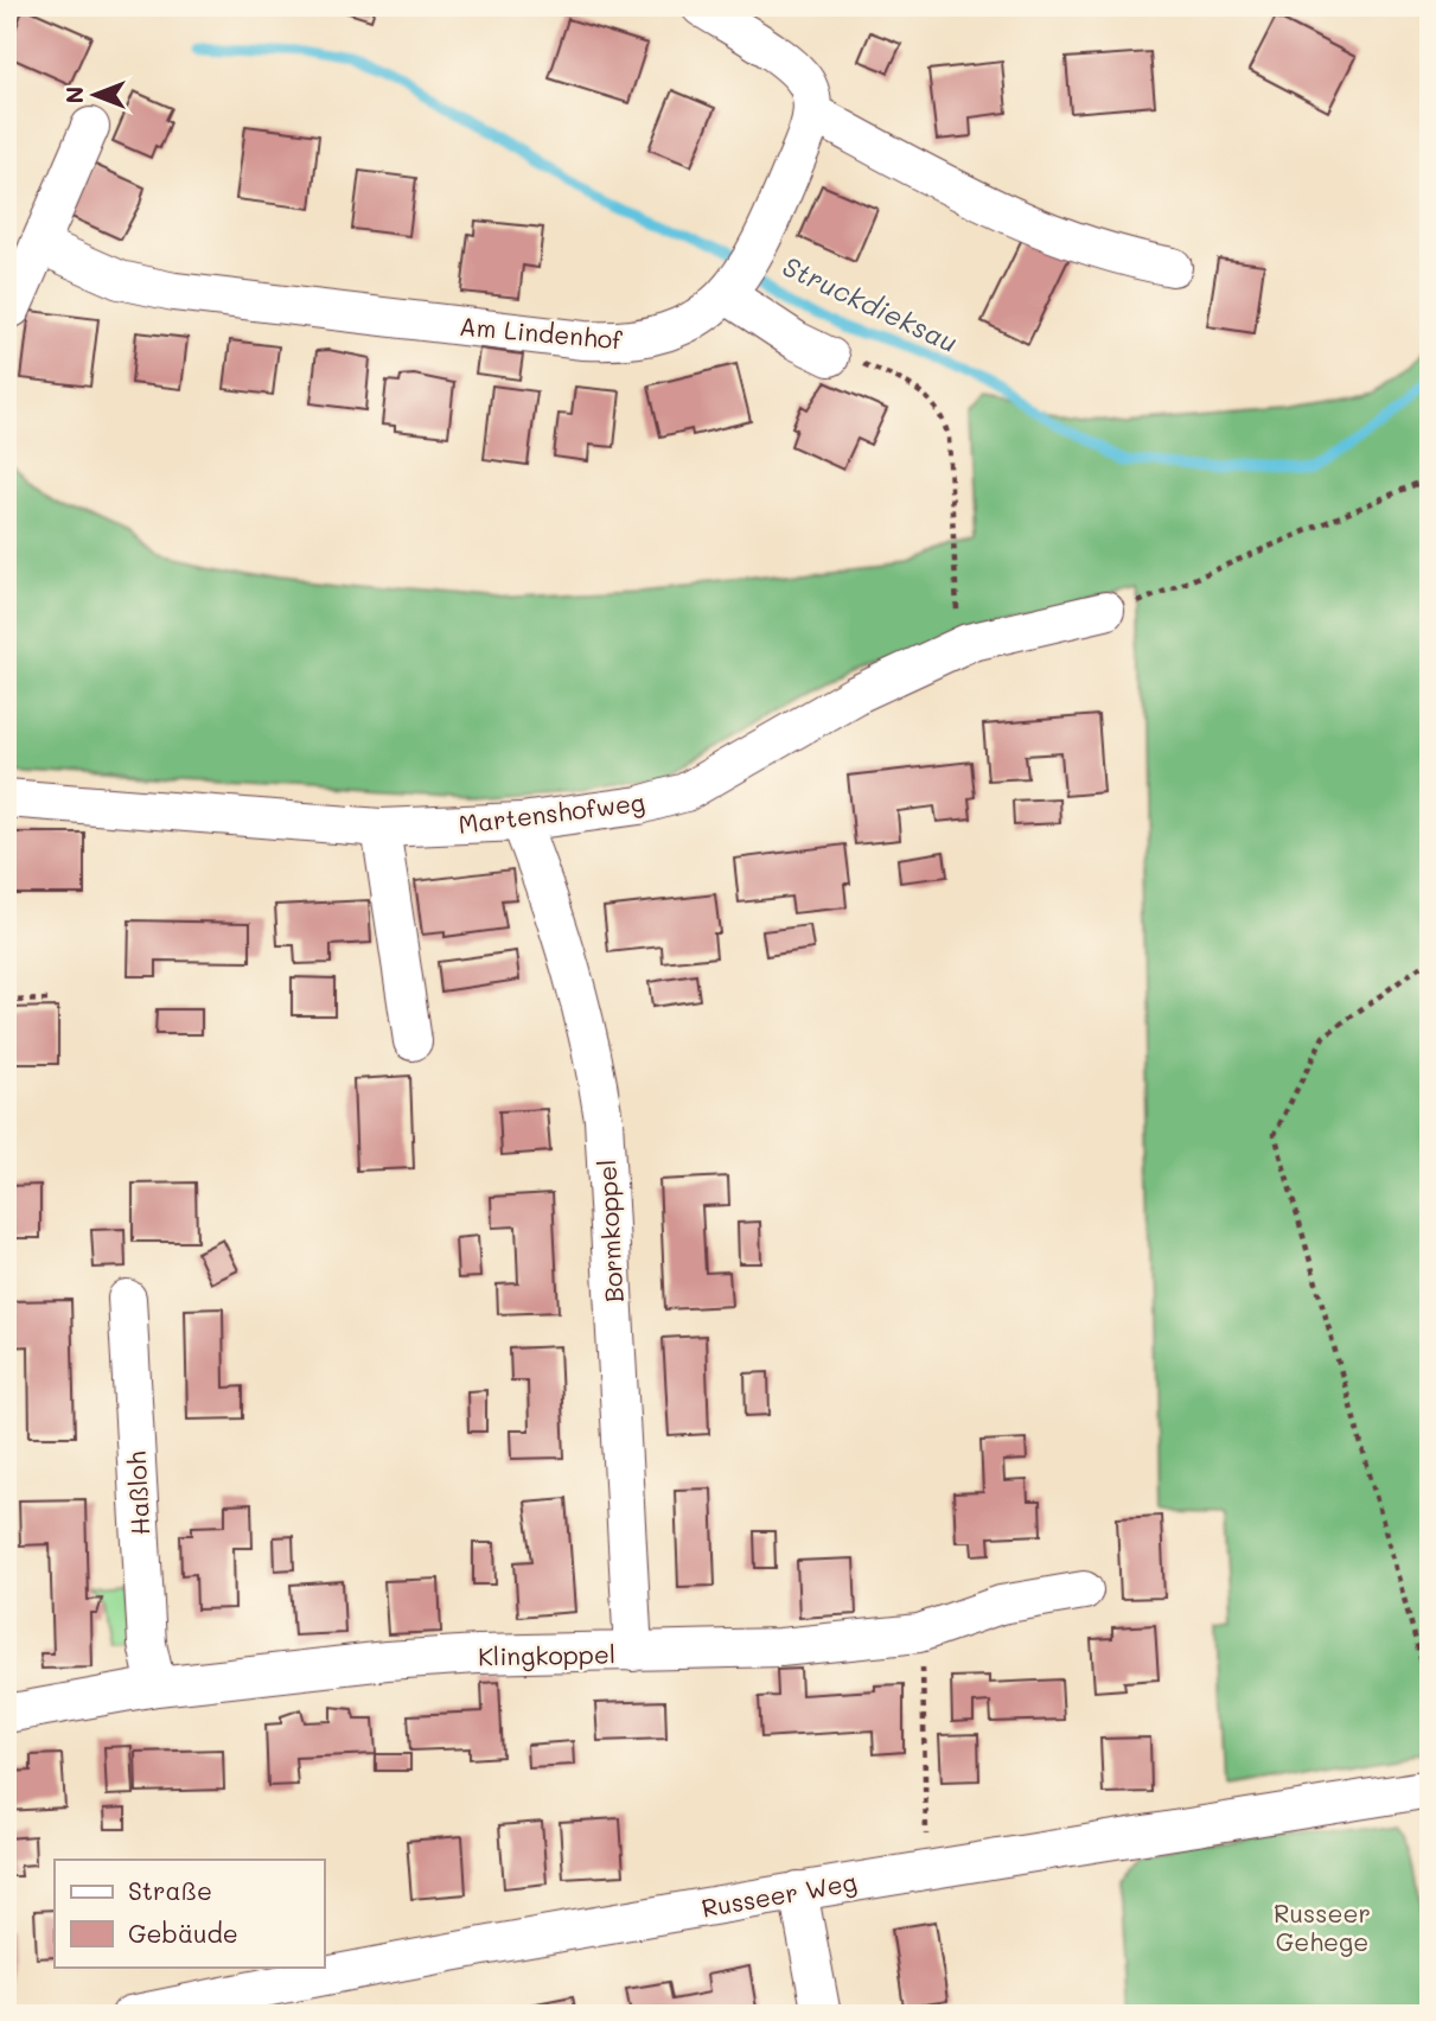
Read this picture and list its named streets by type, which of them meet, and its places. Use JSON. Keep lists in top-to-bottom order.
{
  "streets": {
    "street": [
      "Am Lindenhof",
      "Martenshofweg",
      "Bormkoppel",
      "Haßloh",
      "Klingkoppel",
      "Russeer Weg"
    ]
  },
  "crossings": [
    ["Martenshofweg", "Bormkoppel"],
    ["Bormkoppel", "Klingkoppel"],
    ["Haßloh", "Klingkoppel"]
  ],
  "water": ["Struckdieksau"],
  "parks": ["Russeer Gehege"],
  "legend": ["Straße", "Gebäude"],
  "north": "left"
}
